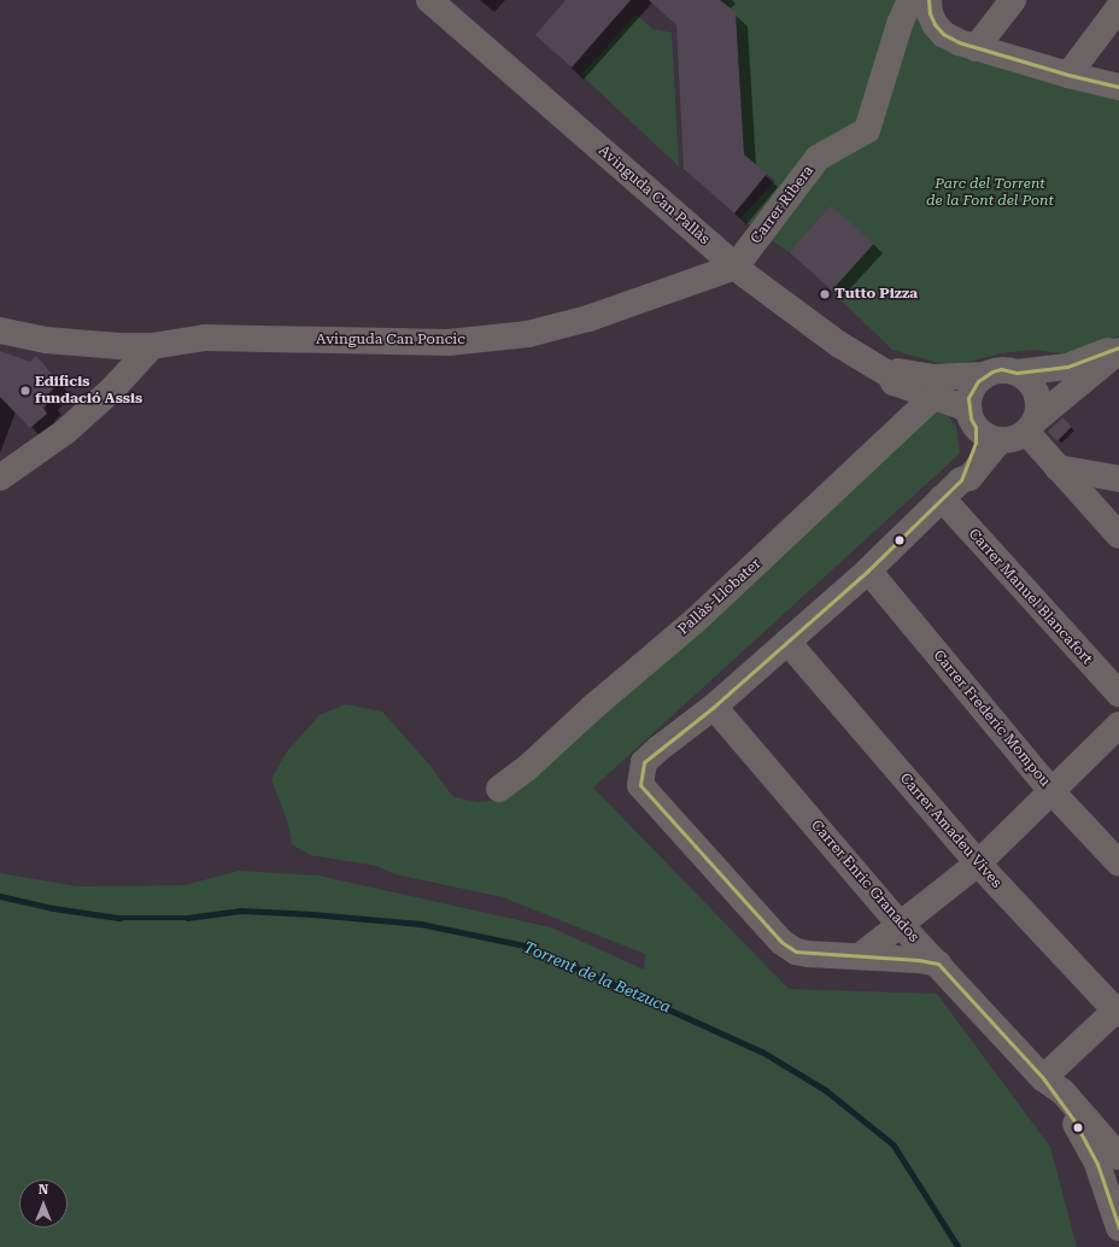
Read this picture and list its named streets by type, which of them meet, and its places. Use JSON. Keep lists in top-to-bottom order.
{
  "streets": {
    "street": [
      "Avinguda Can Pallàs",
      "Carrer Ribera",
      "Avinguda Can Poncic",
      "Pallàs-Llobater",
      "Carrer Manuel Blancafort",
      "Carrer Frederic Mompou",
      "Carrer Amadeu Vives",
      "Carrer Enric Granados"
    ]
  },
  "crossings": [
    ["Avinguda Can Pallàs", "Carrer Ribera"],
    ["Avinguda Can Pallàs", "Avinguda Can Poncic"],
    ["Avinguda Can Pallàs", "Pallàs-Llobater"],
    ["Carrer Ribera", "Avinguda Can Poncic"]
  ],
  "water": ["Torrent de la Betzuca"],
  "parks": ["Parc del Torrent de la Font del Pont"],
  "places": ["Tutto Pizza", "Edificis fundació Assis"],
  "north": "top"
}
